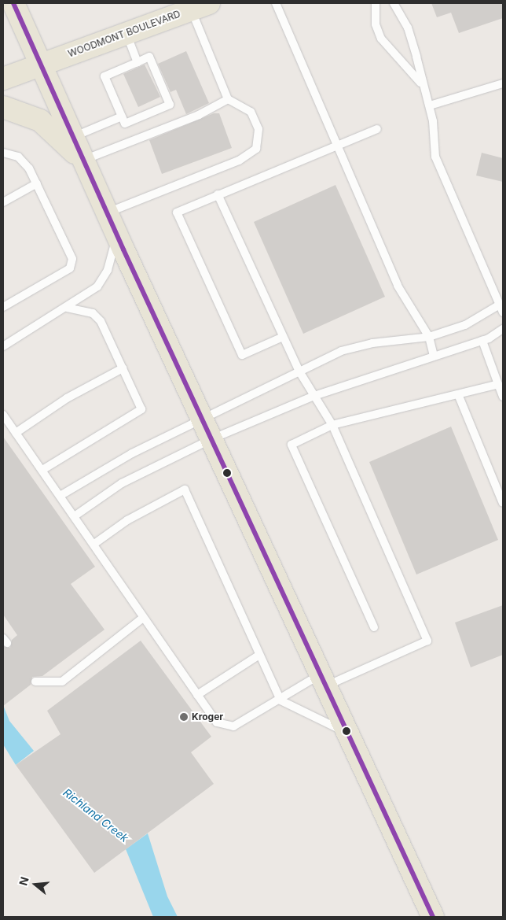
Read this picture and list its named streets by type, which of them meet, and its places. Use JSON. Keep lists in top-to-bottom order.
{
  "streets": {
    "main road": ["WOODMONT BOULEVARD"]
  },
  "water": ["Richland Creek"],
  "places": ["Kroger"],
  "north": "left"
}
